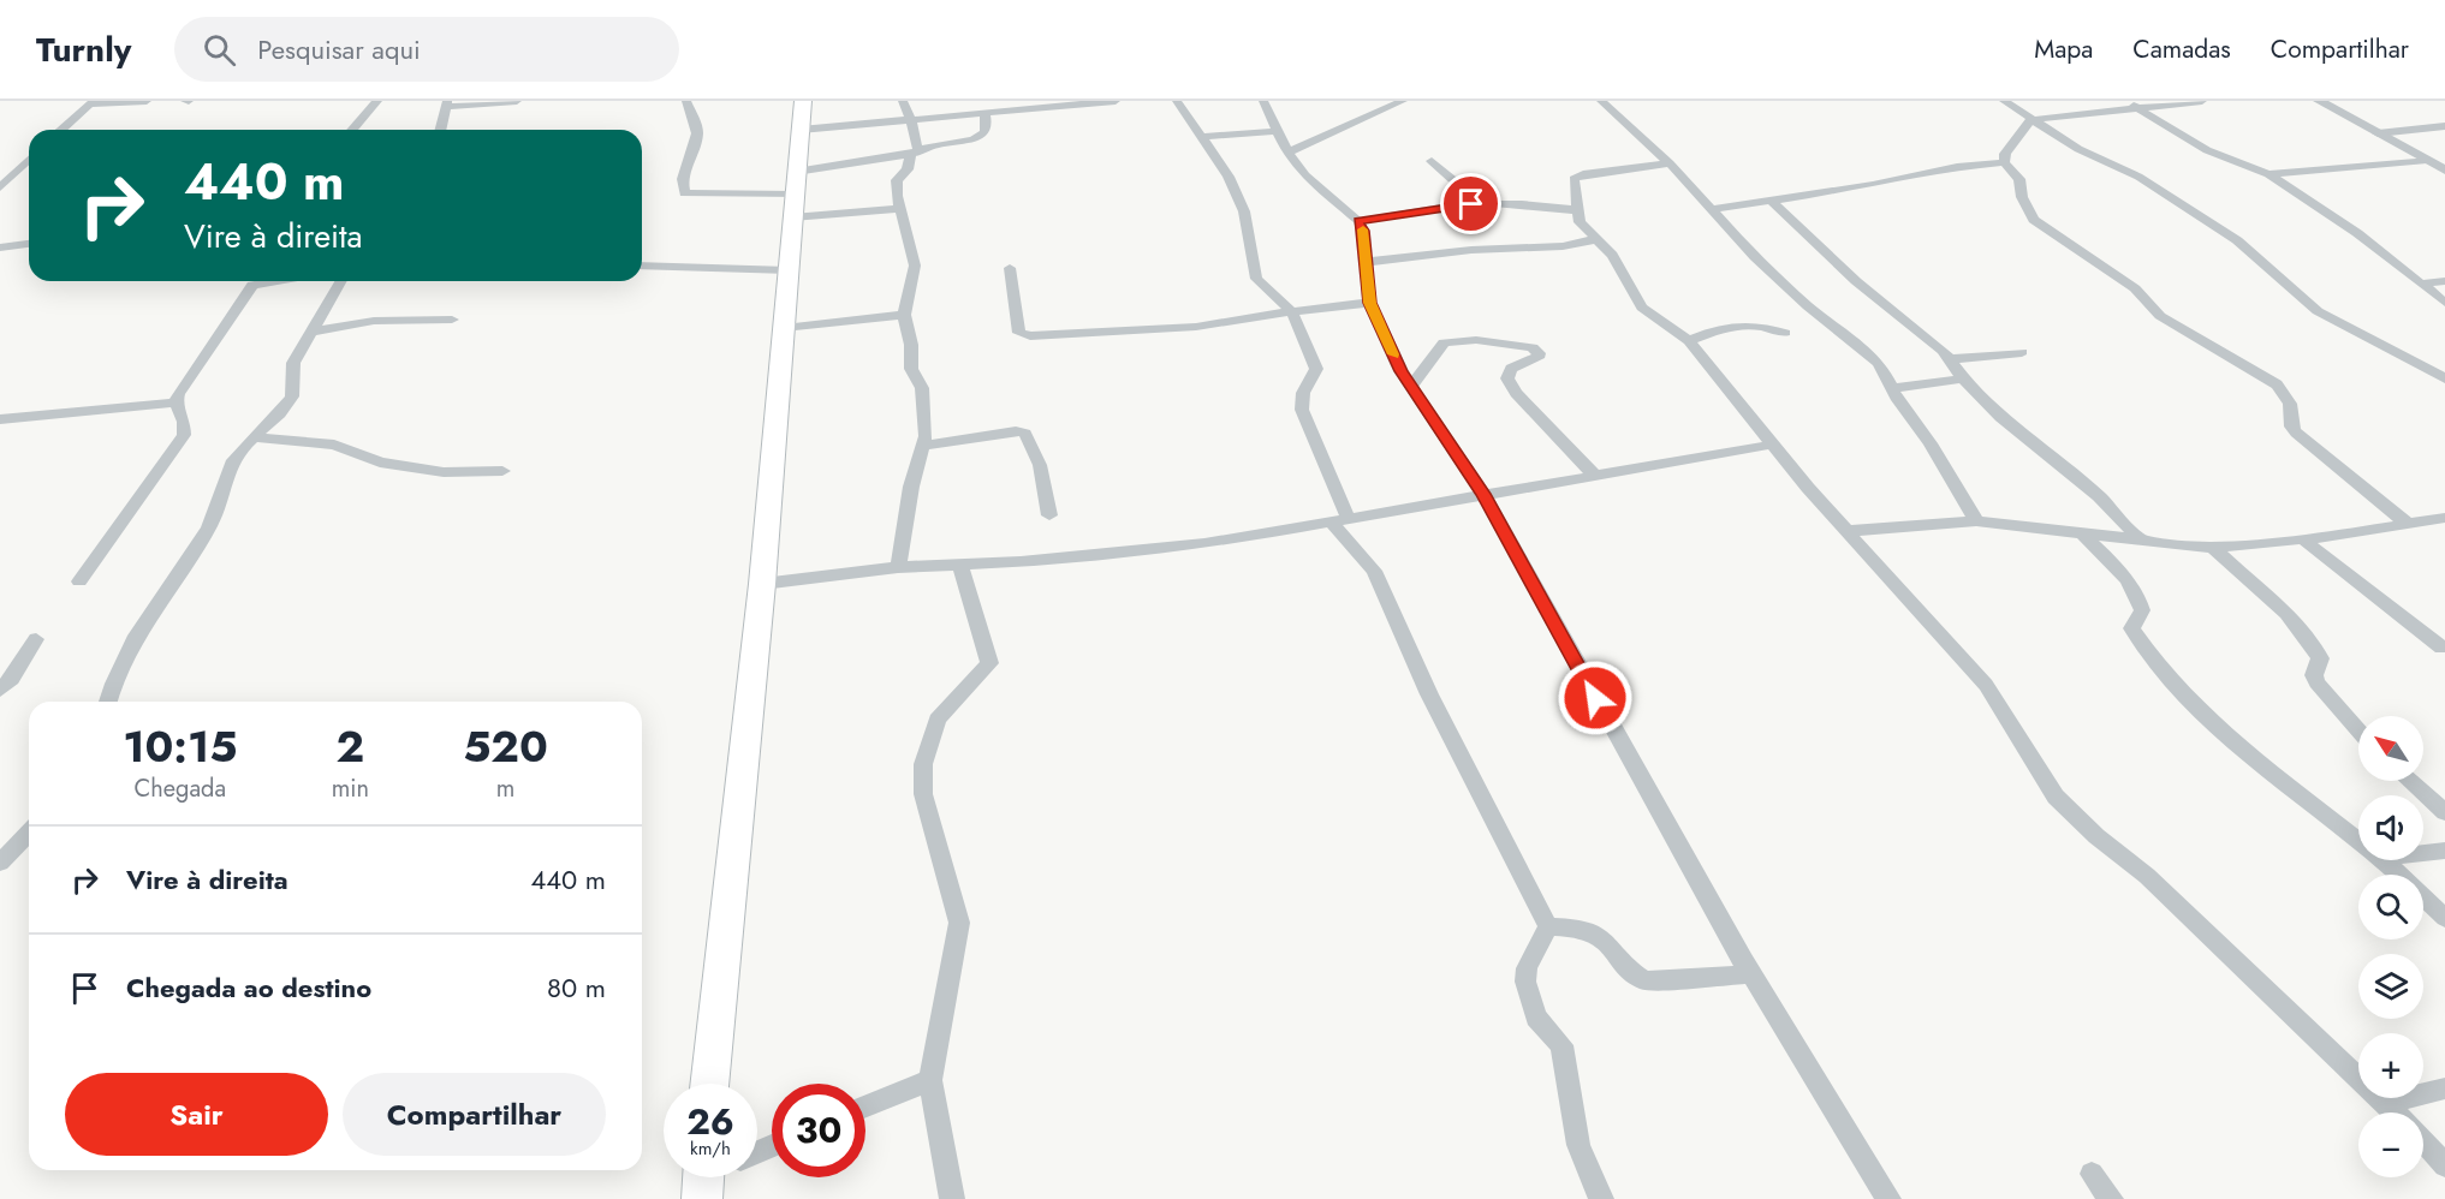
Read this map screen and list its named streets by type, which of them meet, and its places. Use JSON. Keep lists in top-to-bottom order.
{
  "north": "top left",
  "page": {
    "header": "Turnly",
    "search": "Pesquisar aqui",
    "nav": ["Mapa", "Camadas", "Compartilhar"],
    "turn": ["440 m", "Vire à direita"],
    "eta": [
      "10:15",
      "Chegada",
      "2",
      "min",
      "520",
      "m"
    ],
    "map_buttons": ["+", "−"],
    "list": [
      {
        "name": "Vire à direita",
        "value": "440 m"
      },
      {
        "name": "Chegada ao destino",
        "value": "80 m"
      }
    ],
    "buttons": ["Sair", "Compartilhar"],
    "speed": "26 km/h",
    "limit": "30"
  }
}
